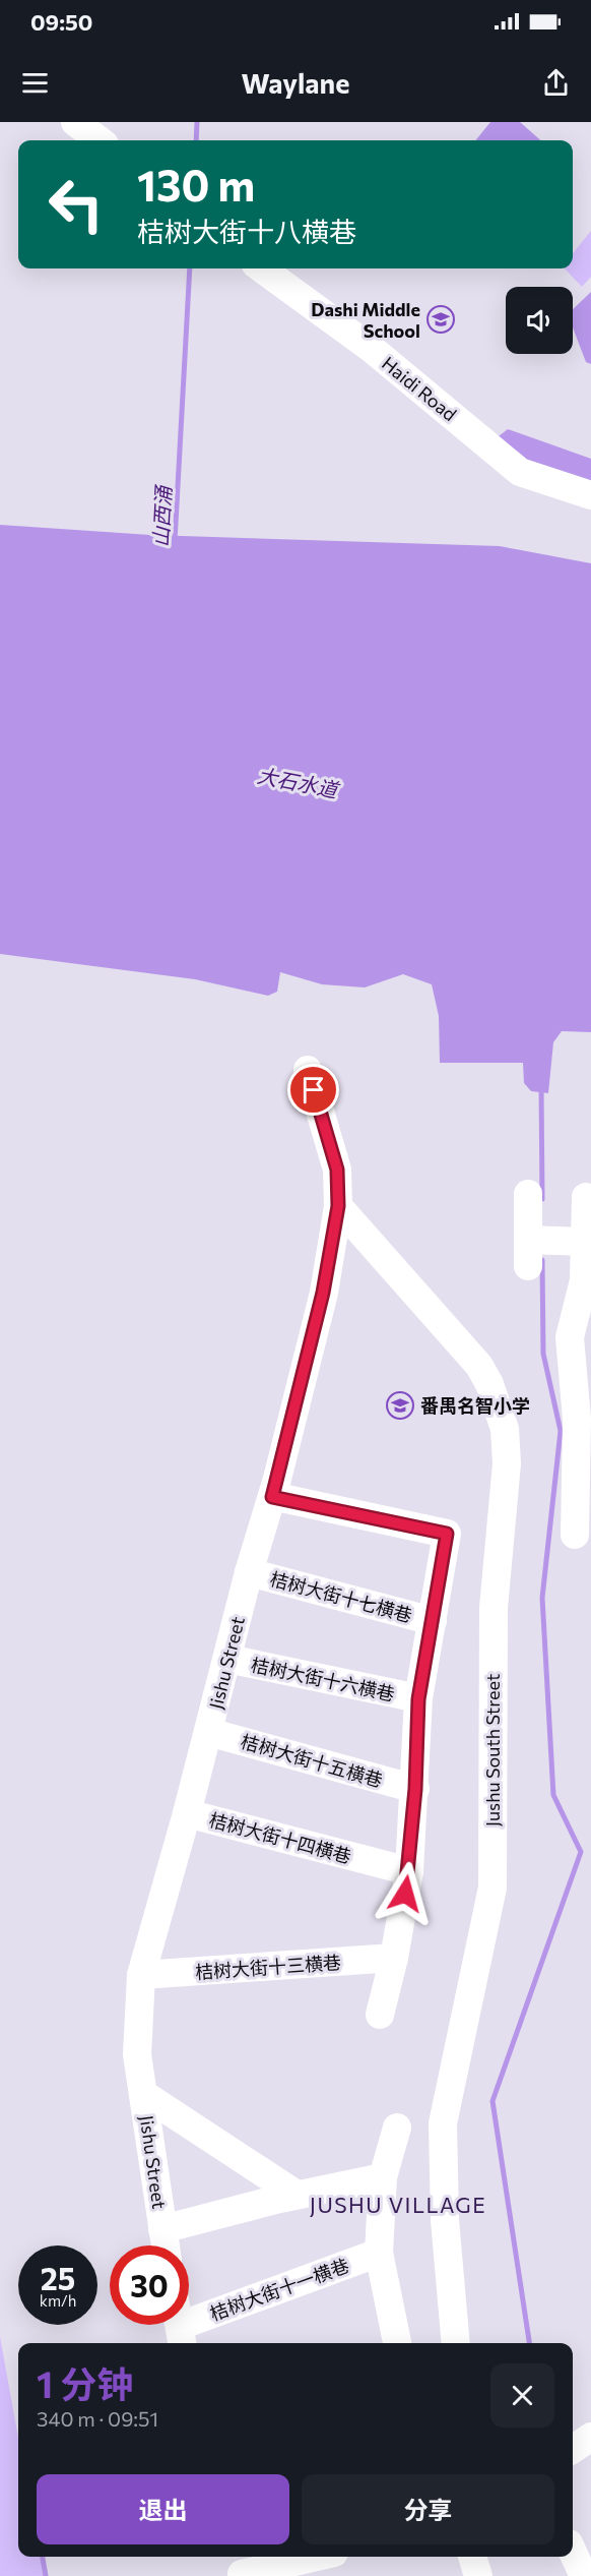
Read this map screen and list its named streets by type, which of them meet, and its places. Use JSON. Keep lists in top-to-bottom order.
{
  "streets": {
    "street": [
      "Haidi Road",
      "桔树大街十七横巷",
      "Jishu Street",
      "桔树大街十六横巷",
      "Jushu South Street",
      "桔树大街十五横巷",
      "桔树大街十四横巷",
      "桔树大街十三横巷",
      "桔树大街十一横巷"
    ]
  },
  "crossings": [
    ["桔树大街十七横巷", "Jishu Street"],
    ["Jishu Street", "桔树大街十六横巷"],
    ["Jishu Street", "Jushu South Street"],
    ["Jishu Street", "桔树大街十五横巷"],
    ["Jishu Street", "桔树大街十四横巷"],
    ["Jishu Street", "桔树大街十三横巷"]
  ],
  "districts": ["JUSHU VILLAGE"],
  "water": ["山西涌", "大石水道"],
  "places": {
    "school or university": ["Dashi Middle School", "番禺名智小学"]
  },
  "page": {
    "status": "09:50",
    "header": "Waylane",
    "turn": ["130 m", "桔树大街十八横巷"],
    "speed": "25 km/h",
    "limit": "30",
    "heading": ["1 分钟", "340 m · 09:51"],
    "buttons": ["退出", "分享"]
  }
}
